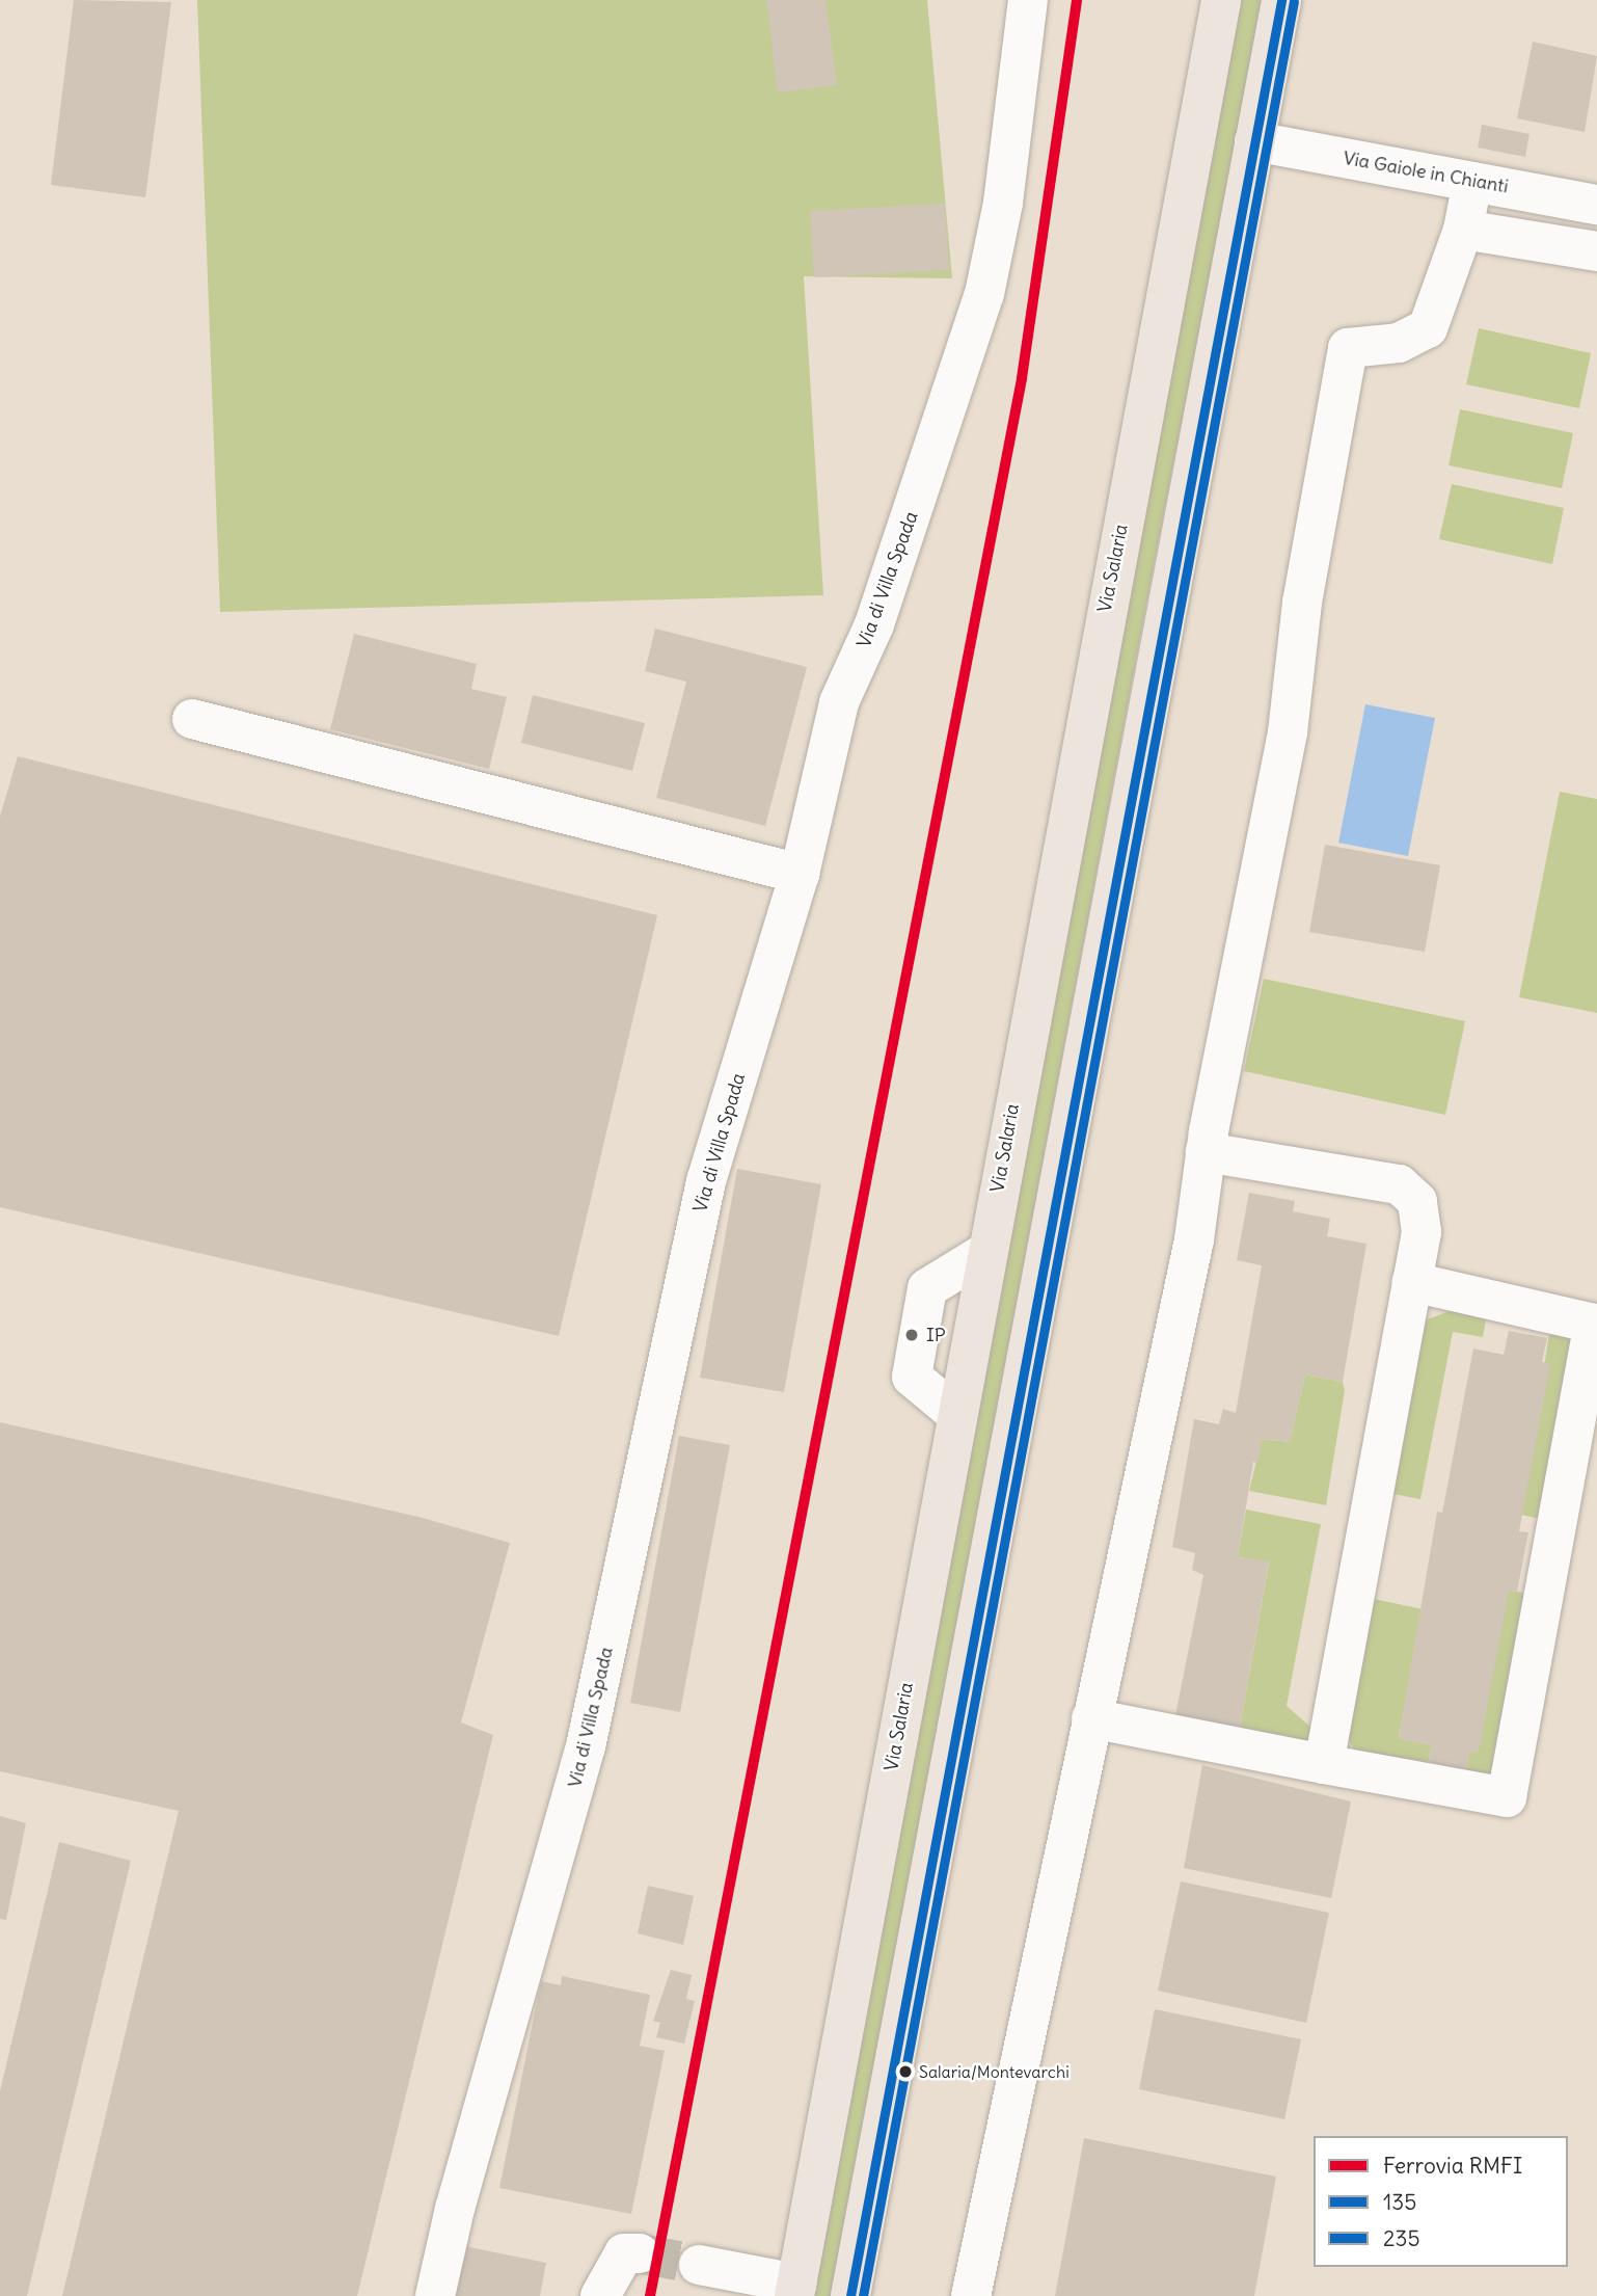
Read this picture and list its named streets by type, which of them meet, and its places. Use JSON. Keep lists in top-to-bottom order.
{
  "streets": {
    "main road": ["Via Salaria"],
    "street": ["Via Gaiole in Chianti", "Via di Villa Spada"]
  },
  "places": ["IP", "Salaria/Montevarchi"],
  "lines": ["rail line RMFI", "transit line 135", "transit line 235"],
  "legend": ["Ferrovia RMFI", "135", "235"]
}
